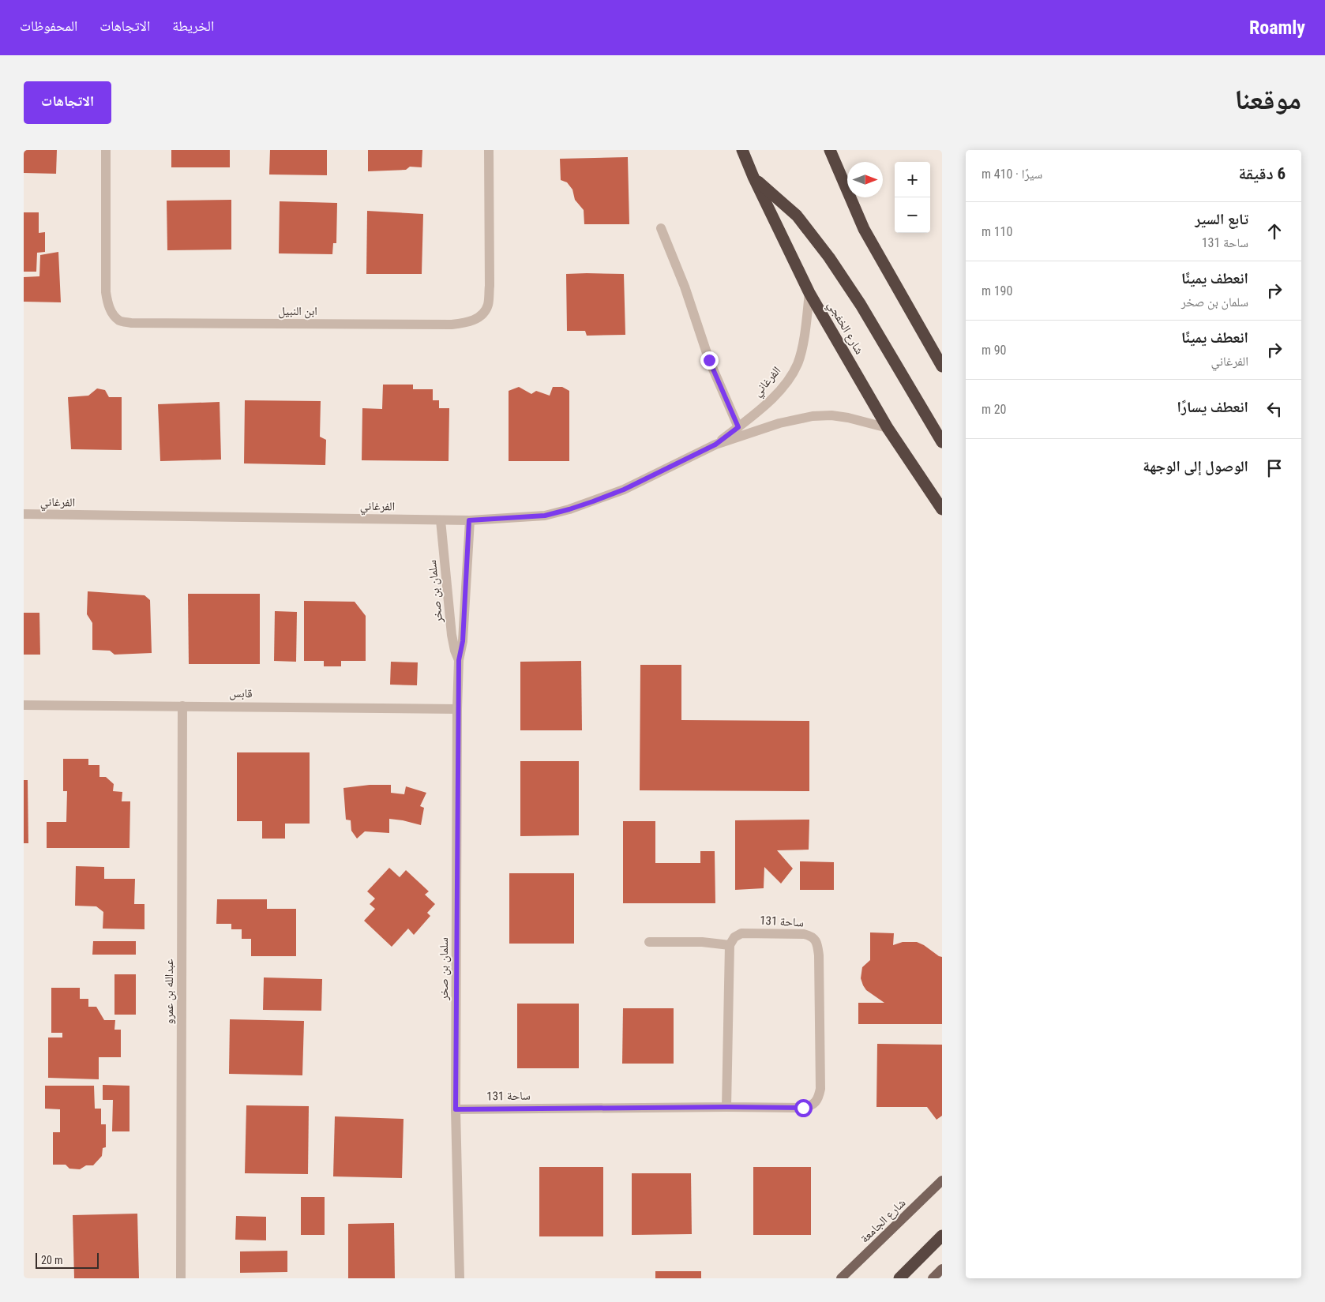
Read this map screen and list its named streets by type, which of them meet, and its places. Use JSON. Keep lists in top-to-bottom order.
{
  "streets": {
    "highway": ["شارع الخفجي"],
    "main road": ["شارع الجامعة"],
    "street": [
      "ابن النبيل",
      "الفرغاني",
      "سلمان بن صخر",
      "قابس",
      "ساحة 131",
      "عبدالله بن عمرو"
    ]
  },
  "crossings": [
    ["شارع الخفجي", "الفرغاني"],
    ["الفرغاني", "سلمان بن صخر"],
    ["سلمان بن صخر", "قابس"],
    ["سلمان بن صخر", "ساحة 131"],
    ["قابس", "عبدالله بن عمرو"]
  ],
  "scale_bar": "20 m",
  "north": "right",
  "page": {
    "header": "Roamly",
    "nav": ["الخريطة", "الاتجاهات", "المحفوظات"],
    "title": "موقعنا",
    "buttons": "الاتجاهات",
    "heading": ["6 دقيقة", "سيرًا · 410 m"],
    "map_buttons": ["+", "−"],
    "list": [
      ["تابع السير", "ساحة 131", "110 m"],
      ["انعطف يمينًا", "سلمان بن صخر", "190 m"],
      ["انعطف يمينًا", "الفرغاني", "90 m"],
      ["انعطف يسارًا", "20 m"],
      "الوصول إلى الوجهة"
    ],
    "scale": "20 m"
  }
}
